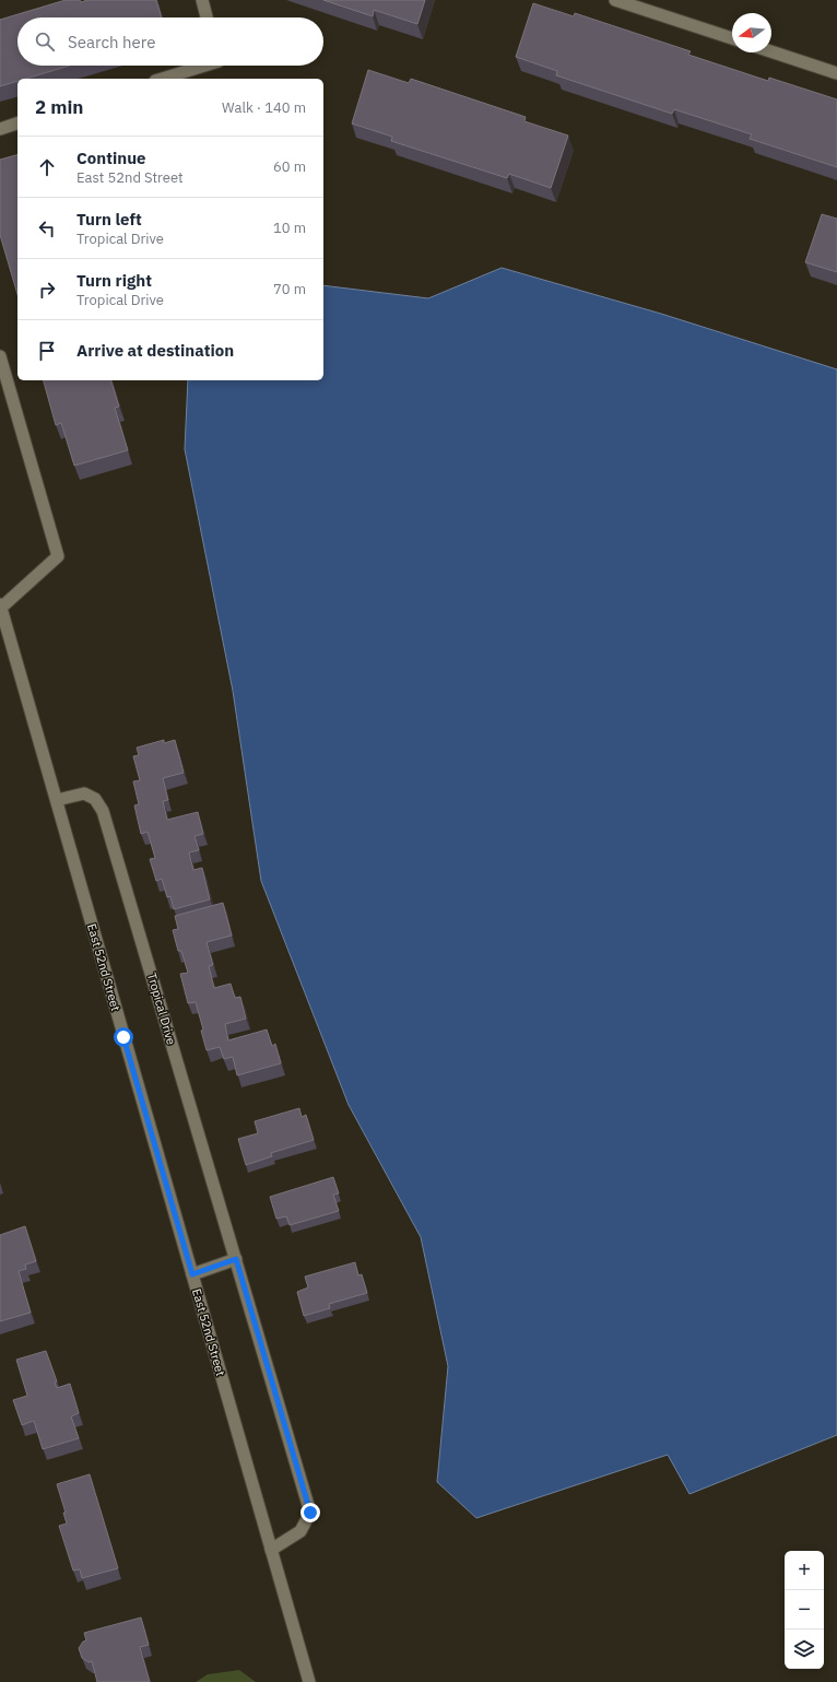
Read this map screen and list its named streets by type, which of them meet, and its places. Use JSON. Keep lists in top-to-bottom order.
{
  "streets": {
    "street": ["East 52nd Street", "Tropical Drive"]
  },
  "crossings": [
    ["East 52nd Street", "Tropical Drive"]
  ],
  "north": "left",
  "page": {
    "search": "Search here",
    "heading": ["2 min", "Walk · 140 m"],
    "list": [
      ["Continue", "East 52nd Street", "60 m"],
      ["Turn left", "Tropical Drive", "10 m"],
      ["Turn right", "Tropical Drive", "70 m"],
      "Arrive at destination"
    ],
    "map_buttons": ["+", "−"]
  }
}
